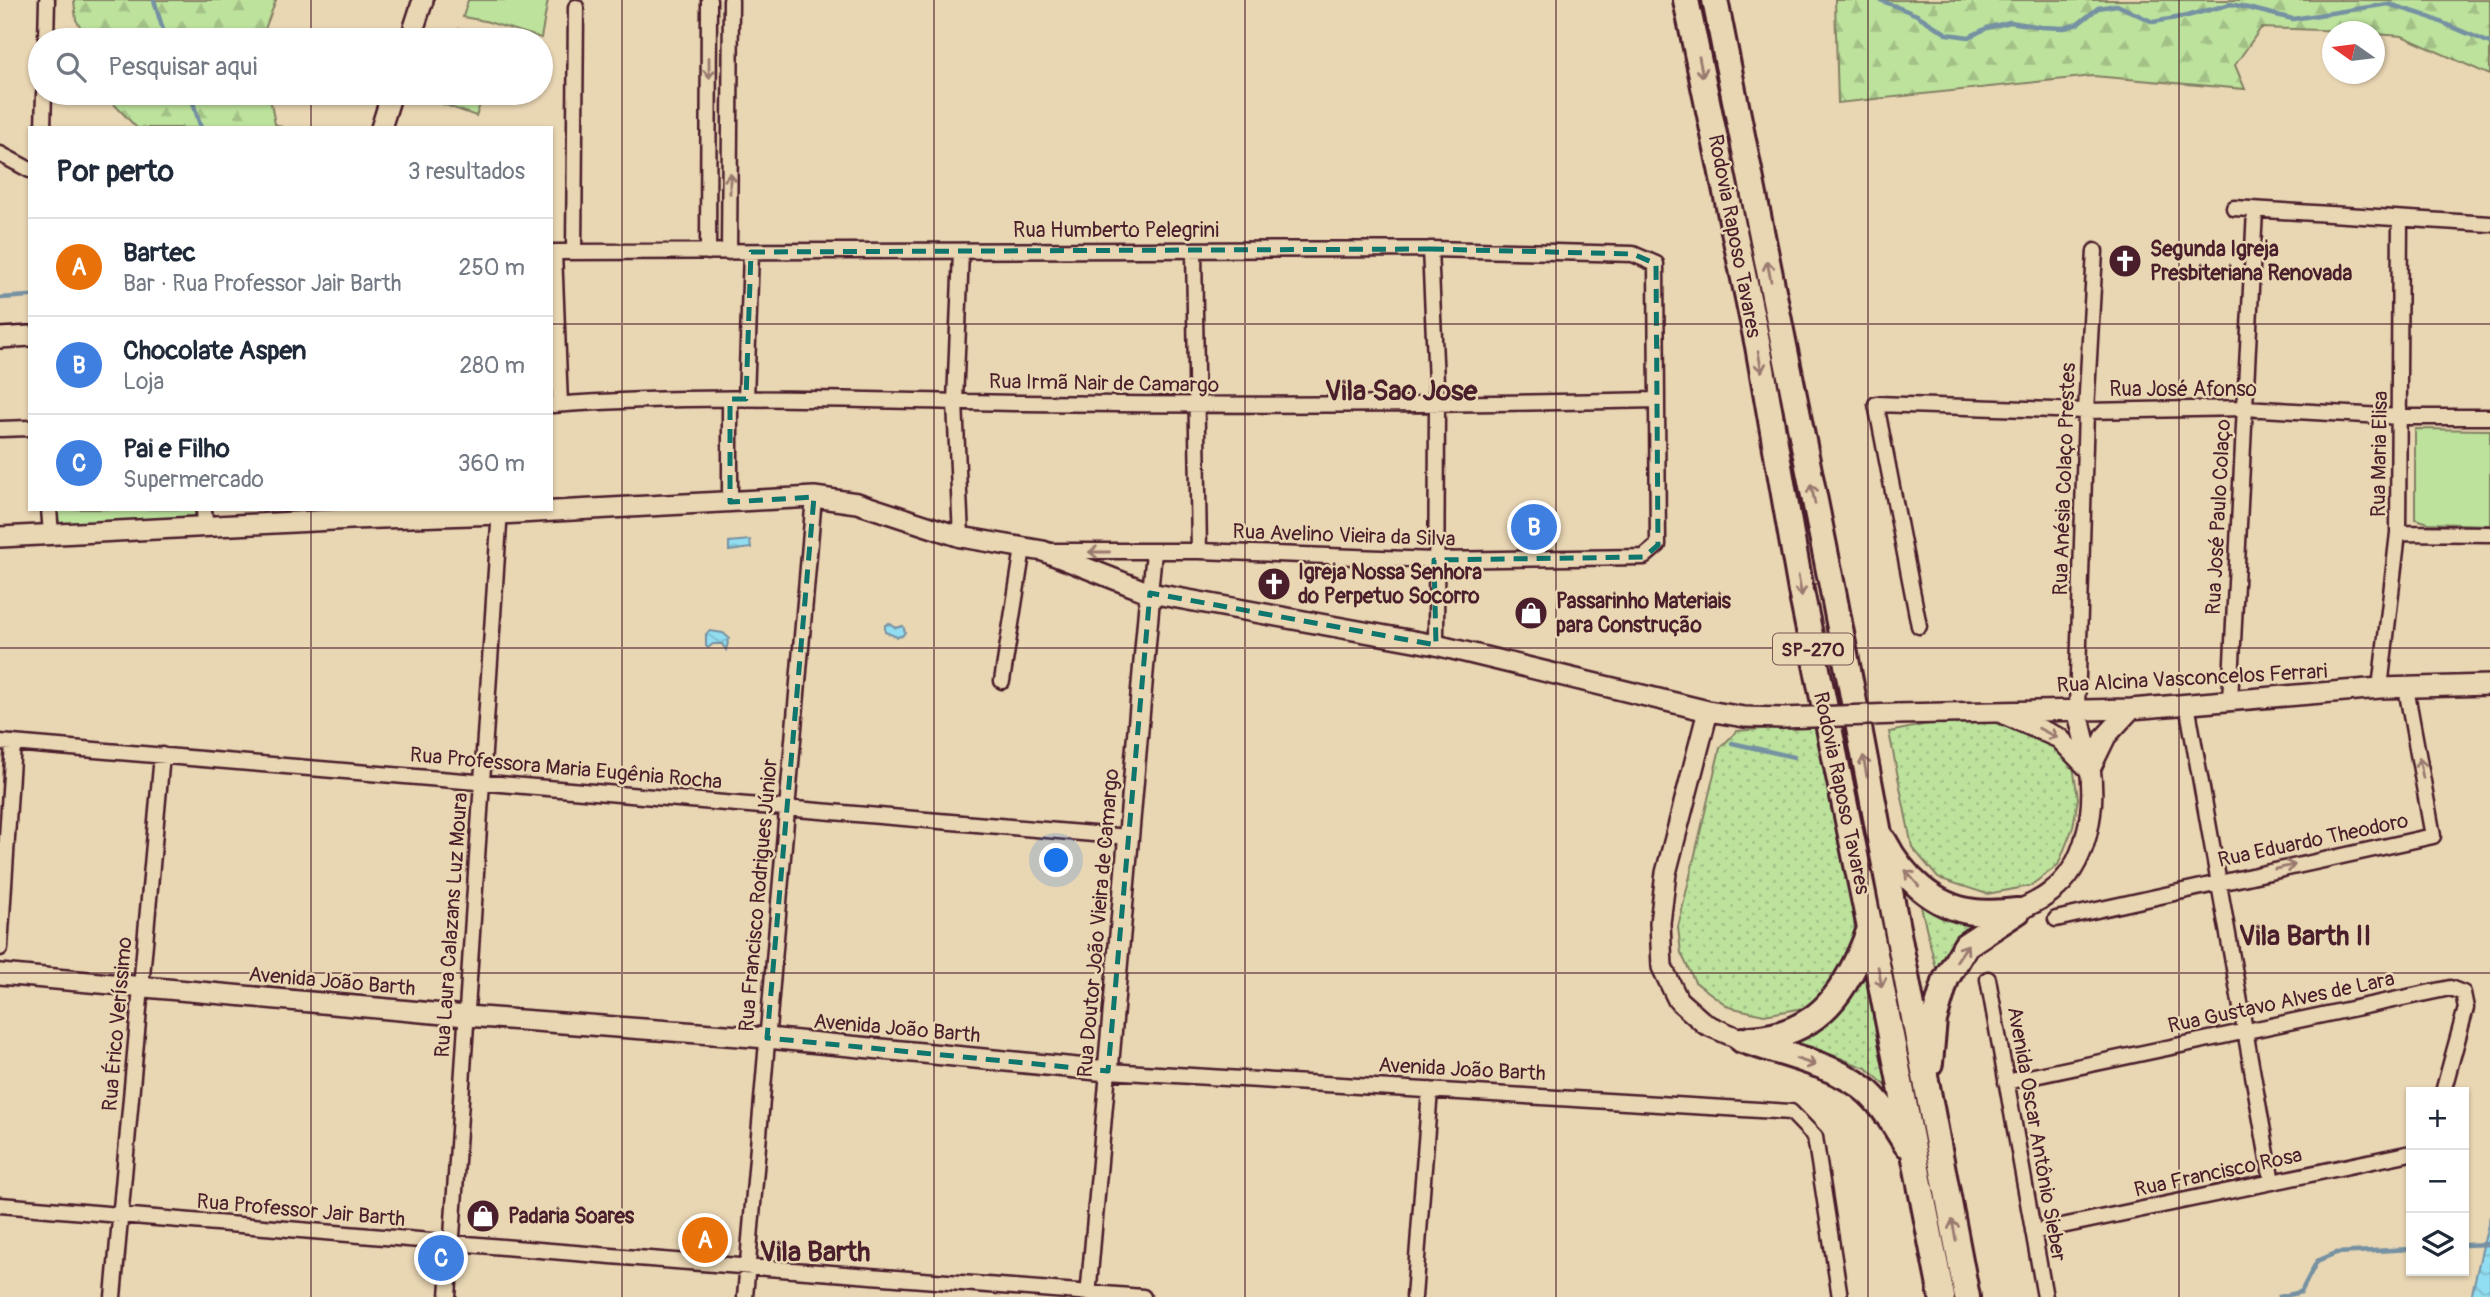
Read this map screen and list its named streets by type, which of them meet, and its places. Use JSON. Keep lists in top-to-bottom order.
{
  "streets": {
    "highway": ["Rodovia Raposo Tavares", "SP-270"],
    "main road": ["Rua Alcina Vasconcelos Ferrari", "Rua Doutor João Vieira de Camargo", "Avenida João Barth"],
    "street": [
      "Rua Humberto Pelegrini",
      "Rua Irmã Nair de Camargo",
      "Rua José Afonso",
      "Rua Maria Elisa",
      "Rua Anésia Colaço Prestes",
      "Rua José Paulo Colaço",
      "Rua Avelino Vieira da Silva",
      "Rua Professora Maria Eugênia Rocha",
      "Rua Eduardo Theodoro",
      "Rua Francisco Rodrigues Júnior",
      "Rua Laura Calazans Luz Moura",
      "Rua Gustavo Alves de Lara",
      "Rua Érico Veríssimo",
      "Avenida Oscar Antônio Sieber",
      "Rua Francisco Rosa",
      "Rua Professor Jair Barth"
    ]
  },
  "crossings": [
    ["Rua Humberto Pelegrini", "Rua Irmã Nair de Camargo"],
    ["Rua Humberto Pelegrini", "Rua Avelino Vieira da Silva"],
    ["Rua Irmã Nair de Camargo", "Rua Avelino Vieira da Silva"],
    ["Rua José Afonso", "Rua Maria Elisa"],
    ["Rua José Afonso", "Rua Anésia Colaço Prestes"],
    ["Rua José Afonso", "Rua José Paulo Colaço"],
    ["Rua Maria Elisa", "Rua Alcina Vasconcelos Ferrari"],
    ["Rua Anésia Colaço Prestes", "Rua Alcina Vasconcelos Ferrari"],
    ["Rua José Paulo Colaço", "Rua Alcina Vasconcelos Ferrari"],
    ["Rua Avelino Vieira da Silva", "Rua Alcina Vasconcelos Ferrari"],
    ["Rua Avelino Vieira da Silva", "Rua Doutor João Vieira de Camargo"],
    ["Rua Alcina Vasconcelos Ferrari", "Rua Eduardo Theodoro"],
    ["Rua Alcina Vasconcelos Ferrari", "Rua Francisco Rodrigues Júnior"],
    ["Rua Alcina Vasconcelos Ferrari", "Rua Doutor João Vieira de Camargo"],
    ["Rua Alcina Vasconcelos Ferrari", "Rua Laura Calazans Luz Moura"],
    ["Rua Professora Maria Eugênia Rocha", "Rua Francisco Rodrigues Júnior"],
    ["Rua Professora Maria Eugênia Rocha", "Rua Doutor João Vieira de Camargo"],
    ["Rua Professora Maria Eugênia Rocha", "Rua Laura Calazans Luz Moura"],
    ["Rua Professora Maria Eugênia Rocha", "Rua Érico Veríssimo"],
    ["Rua Francisco Rodrigues Júnior", "Avenida João Barth"],
    ["Rua Francisco Rodrigues Júnior", "Rua Professor Jair Barth"],
    ["Rua Doutor João Vieira de Camargo", "Avenida João Barth"],
    ["Rua Doutor João Vieira de Camargo", "Rua Professor Jair Barth"],
    ["Rua Laura Calazans Luz Moura", "Avenida João Barth"],
    ["Rua Laura Calazans Luz Moura", "Rua Professor Jair Barth"],
    ["Avenida João Barth", "Rua Érico Veríssimo"],
    ["Rua Gustavo Alves de Lara", "Avenida Oscar Antônio Sieber"],
    ["Rua Érico Veríssimo", "Rua Professor Jair Barth"],
    ["Avenida Oscar Antônio Sieber", "Rua Francisco Rosa"]
  ],
  "districts": ["Vila Sao Jose", "Vila Barth II", "Vila Barth"],
  "places": {
    "church": ["Segunda Igreja Presbiteriana Renovada", "Igreja Nossa Senhora do Perpetuo Socorro"],
    "shop": ["Passarinho Materiais para Construção", "Padaria Soares"]
  },
  "north": "left",
  "page": {
    "search": "Pesquisar aqui",
    "heading": ["Por perto", "3 resultados"],
    "list": [
      {
        "mark": "A",
        "name": "Bartec",
        "note": "Bar · Rua Professor Jair Barth",
        "value": "250 m"
      },
      {
        "mark": "B",
        "name": "Chocolate Aspen",
        "note": "Loja",
        "value": "280 m"
      },
      {
        "mark": "C",
        "name": "Pai e Filho",
        "note": "Supermercado",
        "value": "360 m"
      }
    ],
    "pins": ["B", "A", "C"],
    "map_buttons": ["+", "−"]
  }
}
